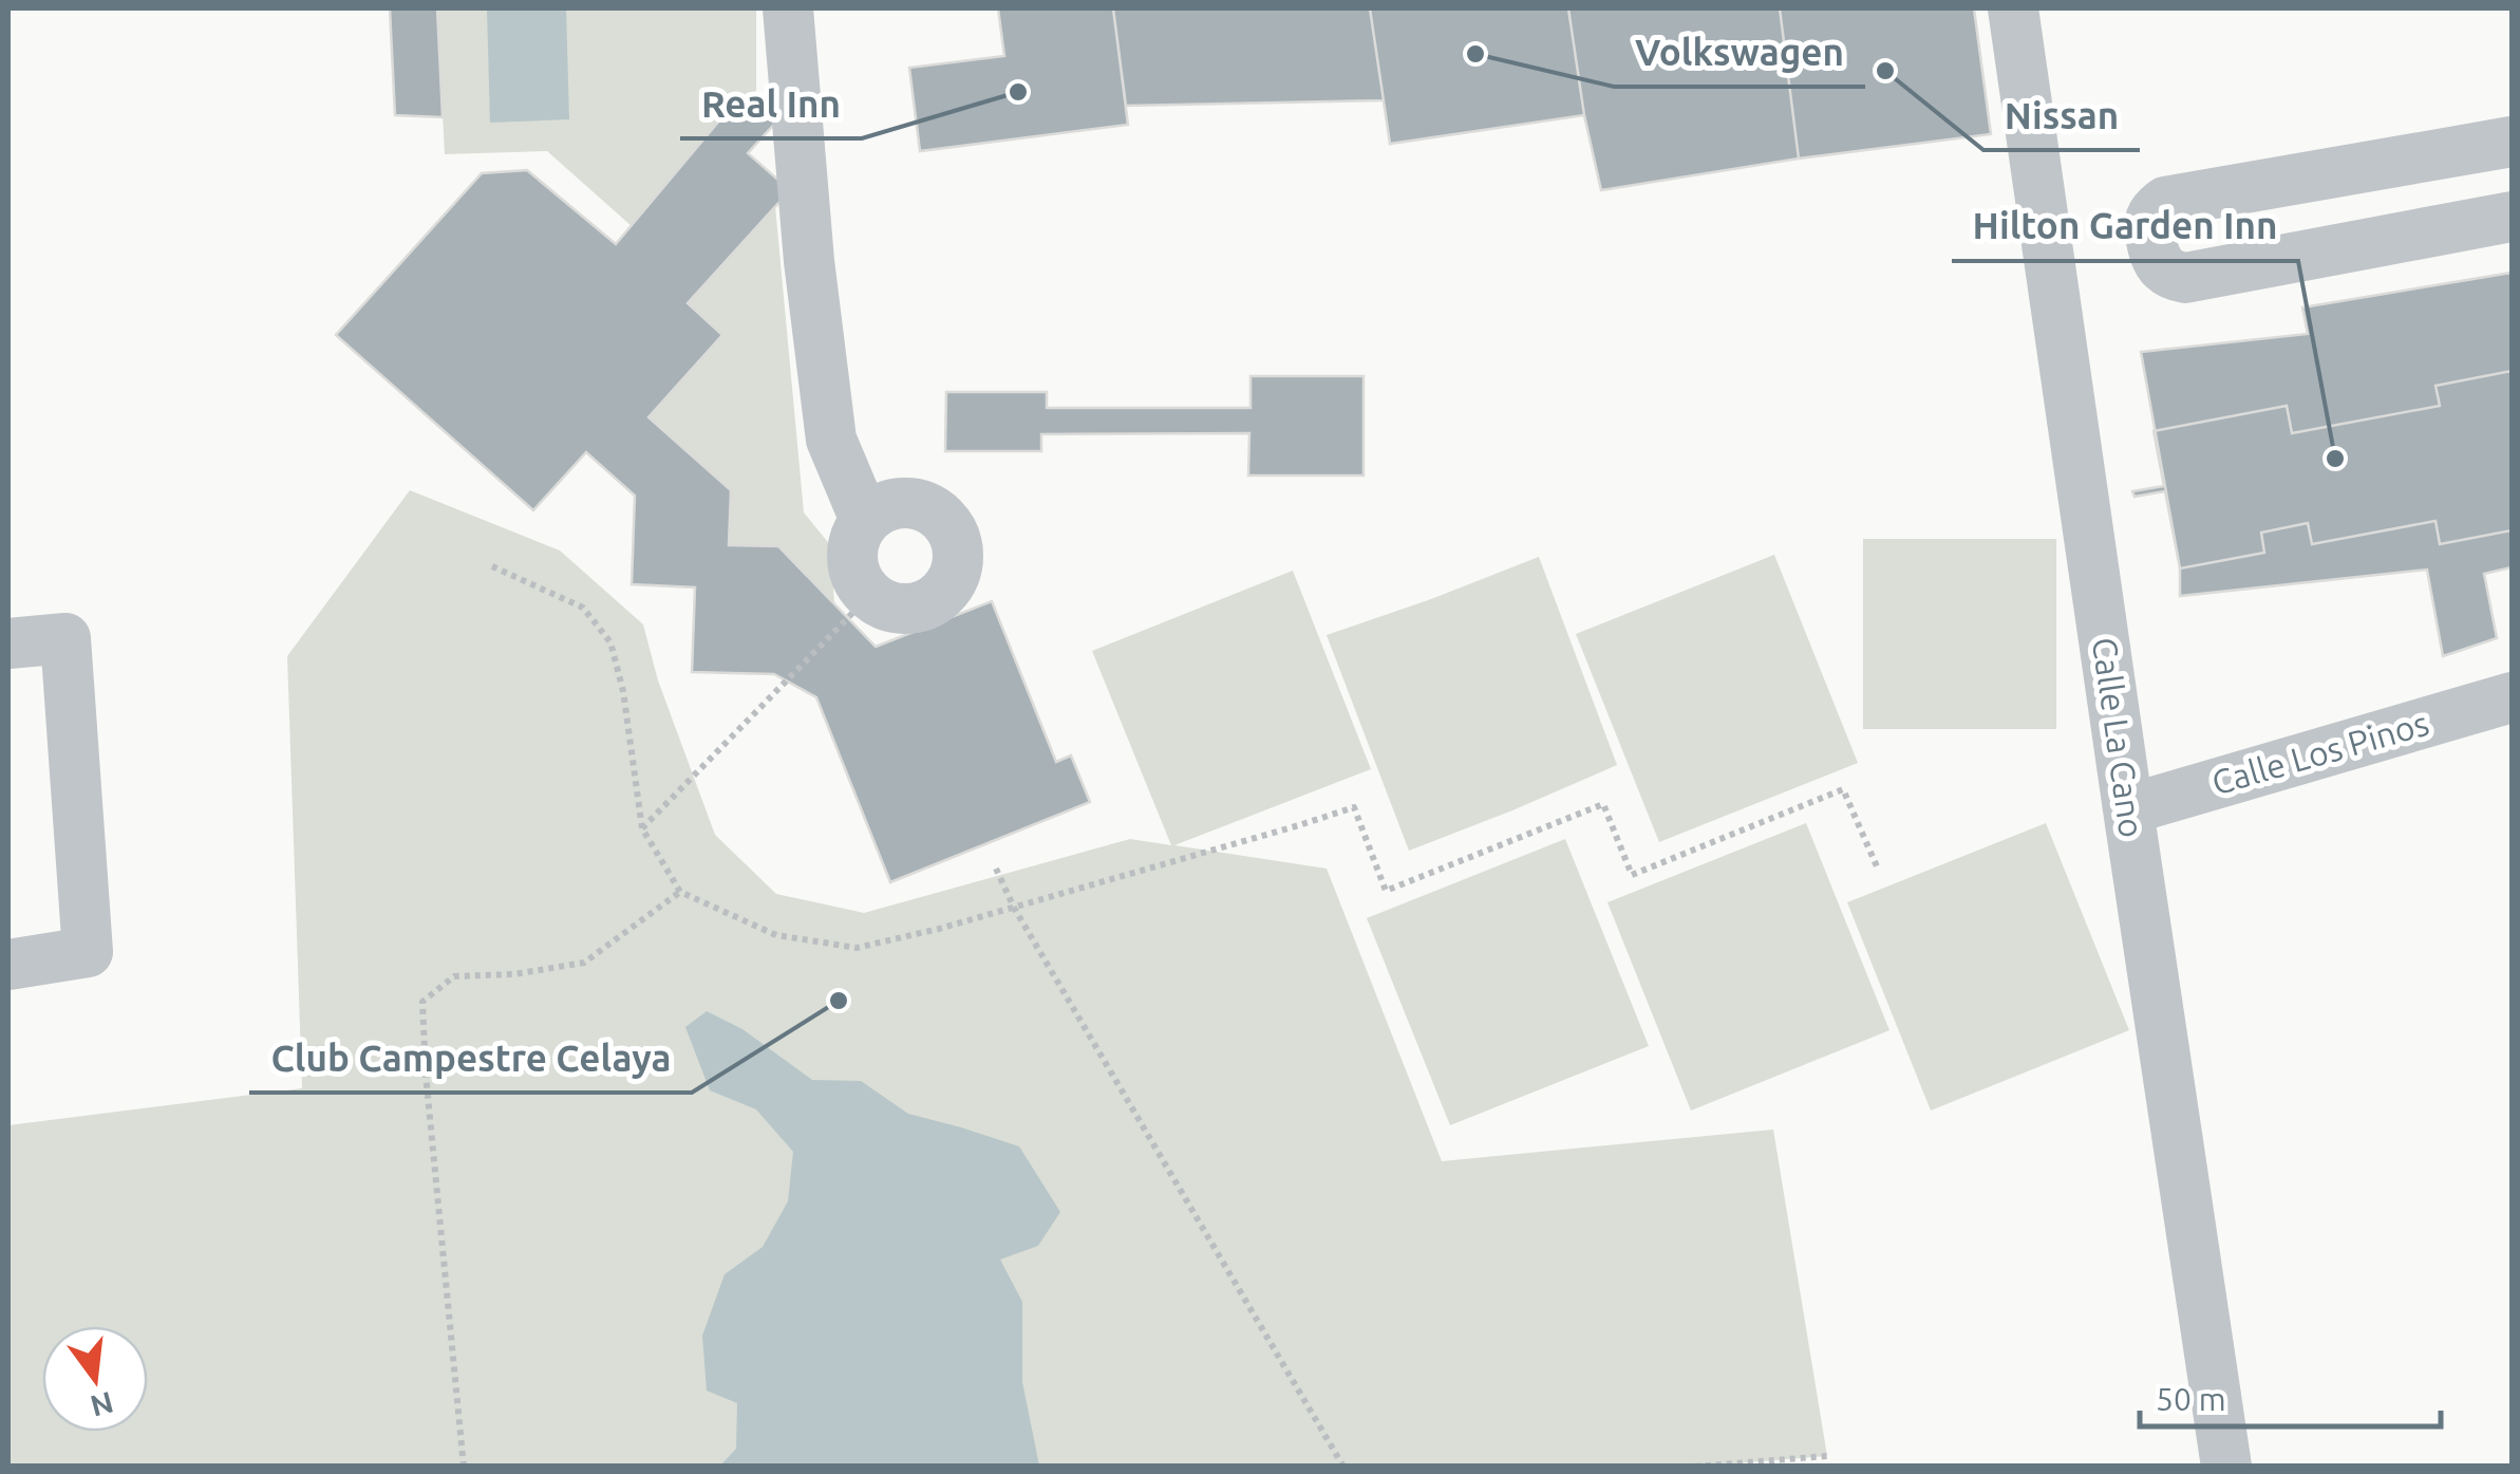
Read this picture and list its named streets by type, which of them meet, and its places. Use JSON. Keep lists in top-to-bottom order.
{
  "streets": {
    "street": ["Calle La Cano", "Calle Los Pinos"]
  },
  "crossings": [
    ["Calle La Cano", "Calle Los Pinos"]
  ],
  "places": [
    "Volkswagen",
    "Nissan",
    "Real Inn",
    "Hilton Garden Inn",
    "Club Campestre Celaya"
  ],
  "scale_bar": "50 m",
  "north": "bottom"
}
